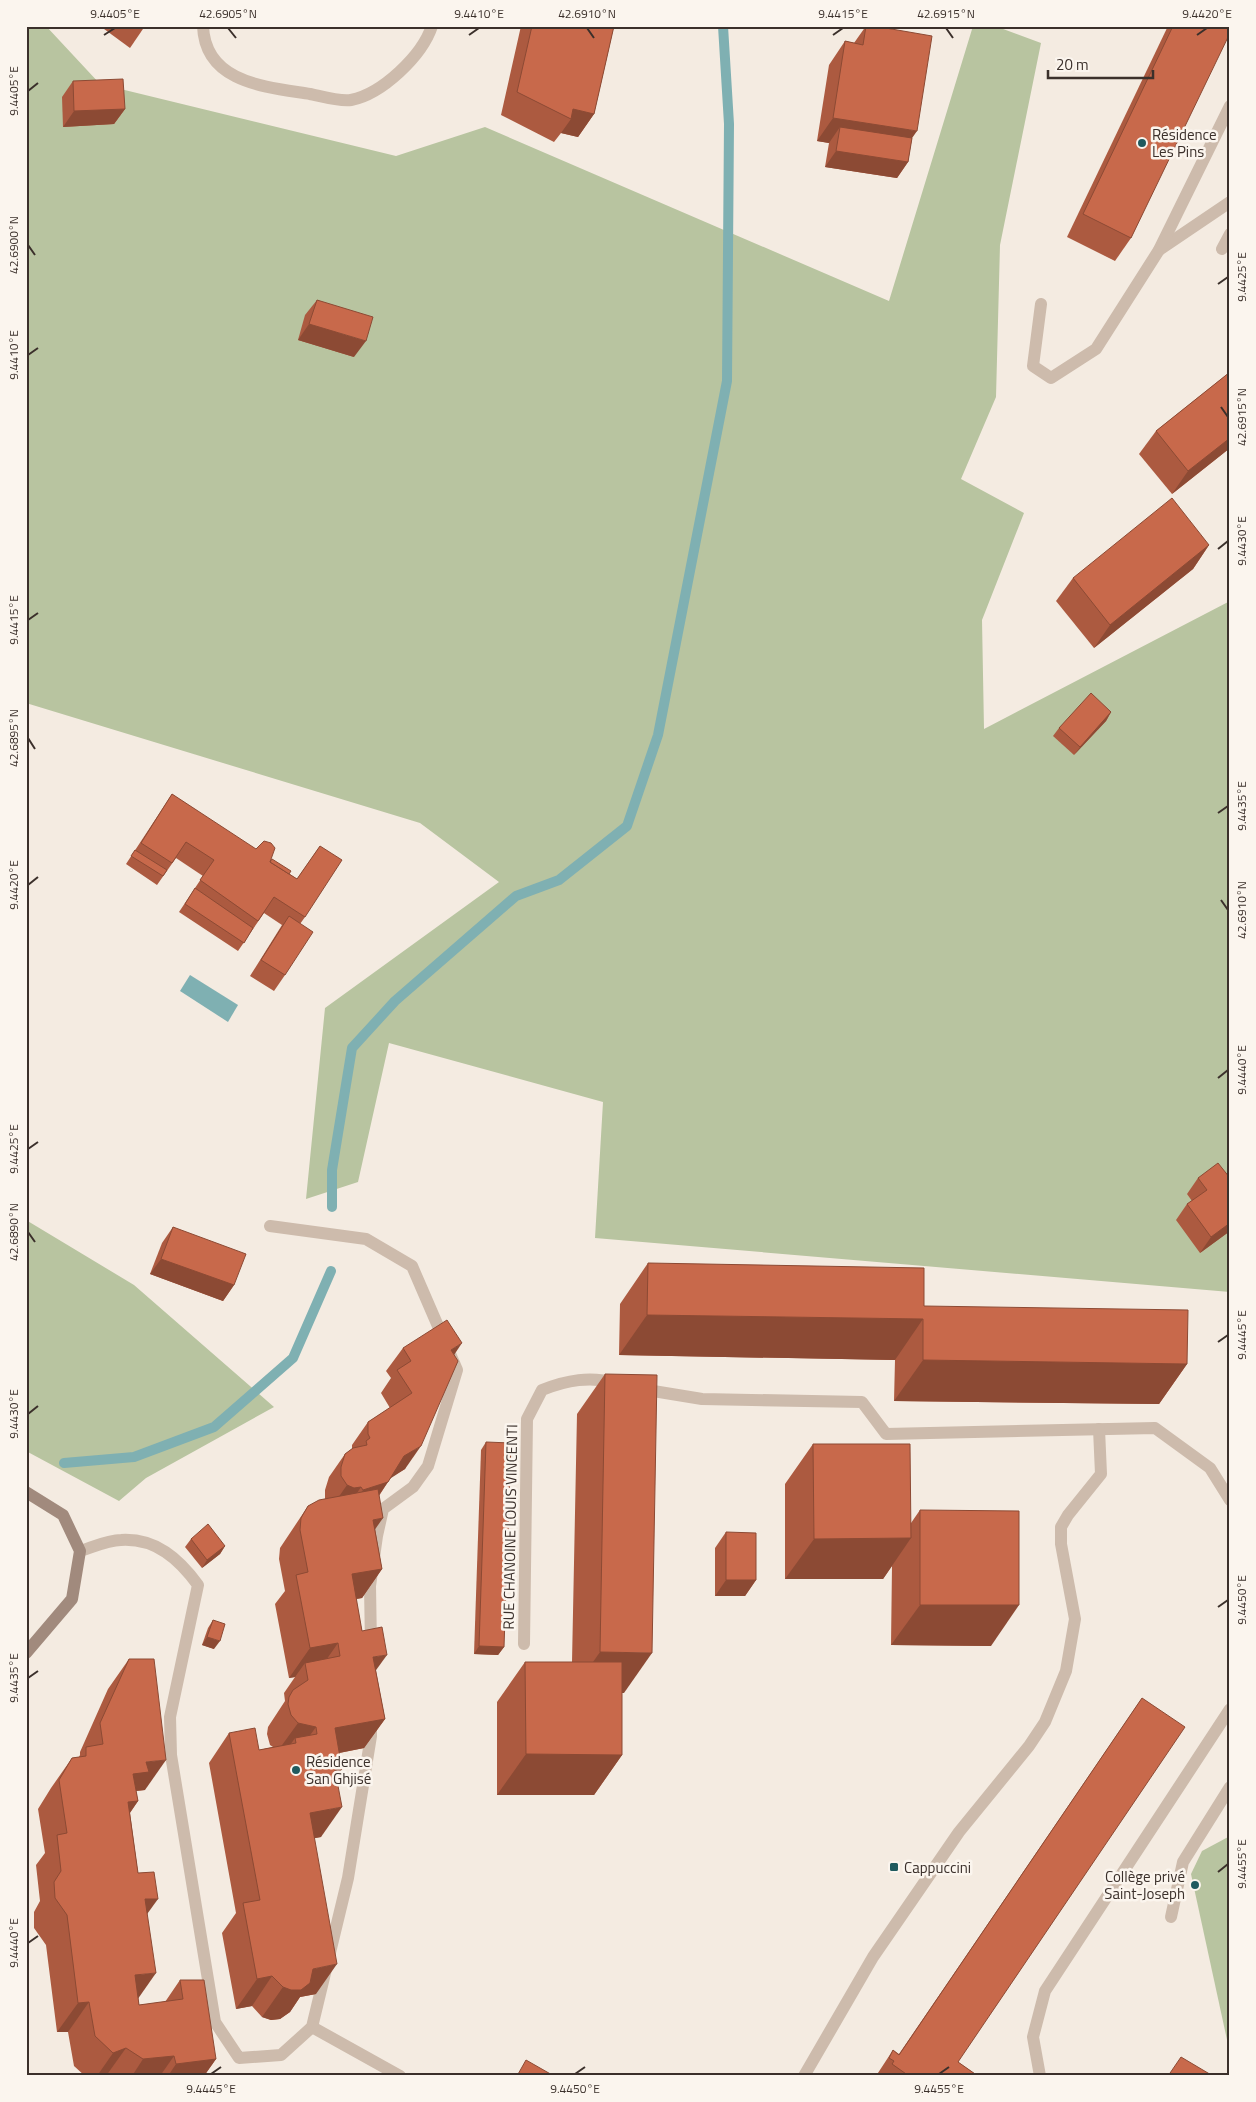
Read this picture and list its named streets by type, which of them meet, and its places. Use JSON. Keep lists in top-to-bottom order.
{
  "streets": {
    "street": ["RUE CHANOINE LOUIS VINCENTI"]
  },
  "places": {
    "other": ["Résidence Les Pins", "Résidence San Ghjisé", "Collège privé Saint-Joseph"],
    "transit": ["Cappuccini"]
  },
  "scale_bar": "20 m",
  "coordinates": [
    "9.4405°E",
    "42.6905°N",
    "9.4410°E",
    "42.6910°N",
    "9.4415°E",
    "42.6915°N",
    "9.4420°E",
    "42.6900°N",
    "9.4425°E",
    "9.4430°E",
    "42.6895°N",
    "9.4435°E",
    "9.4440°E",
    "42.6890°N",
    "9.4445°E",
    "9.4450°E",
    "9.4455°E"
  ]
}
